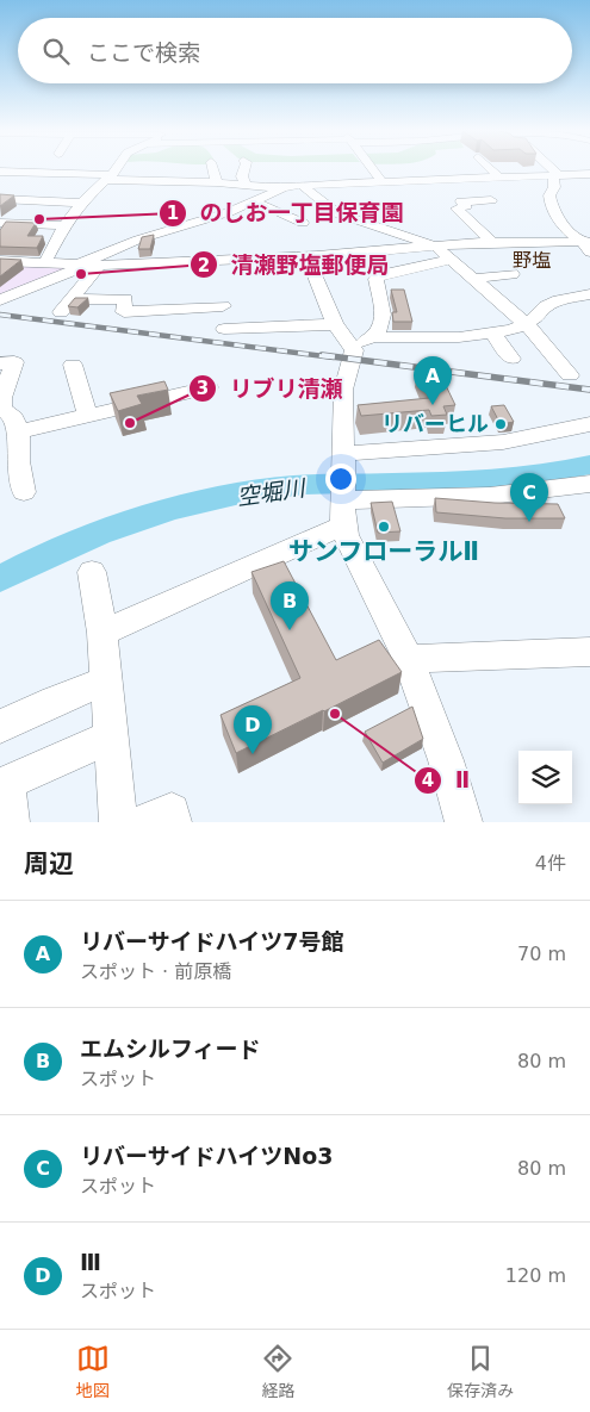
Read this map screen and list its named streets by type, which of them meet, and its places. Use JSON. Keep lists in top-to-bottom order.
{
  "districts": ["野塩"],
  "water": ["空堀川"],
  "places": [
    "のしお一丁目保育園",
    "清瀬野塩郵便局",
    "リブリ清瀬",
    "リバーヒル",
    "サンフローラルⅡ",
    "Ⅱ"
  ],
  "page": {
    "search": "ここで検索",
    "pins": [
      "A",
      "C",
      "B",
      "D"
    ],
    "heading": ["周辺", "4件"],
    "list": [
      {
        "mark": "A",
        "name": "リバーサイドハイツ7号館",
        "note": "スポット · 前原橋",
        "value": "70 m"
      },
      {
        "mark": "B",
        "name": "エムシルフィード",
        "note": "スポット",
        "value": "80 m"
      },
      {
        "mark": "C",
        "name": "リバーサイドハイツNo3",
        "note": "スポット",
        "value": "80 m"
      },
      {
        "mark": "D",
        "name": "Ⅲ",
        "note": "スポット",
        "value": "120 m"
      }
    ],
    "nav": ["地図", "経路", "保存済み"]
  }
}
